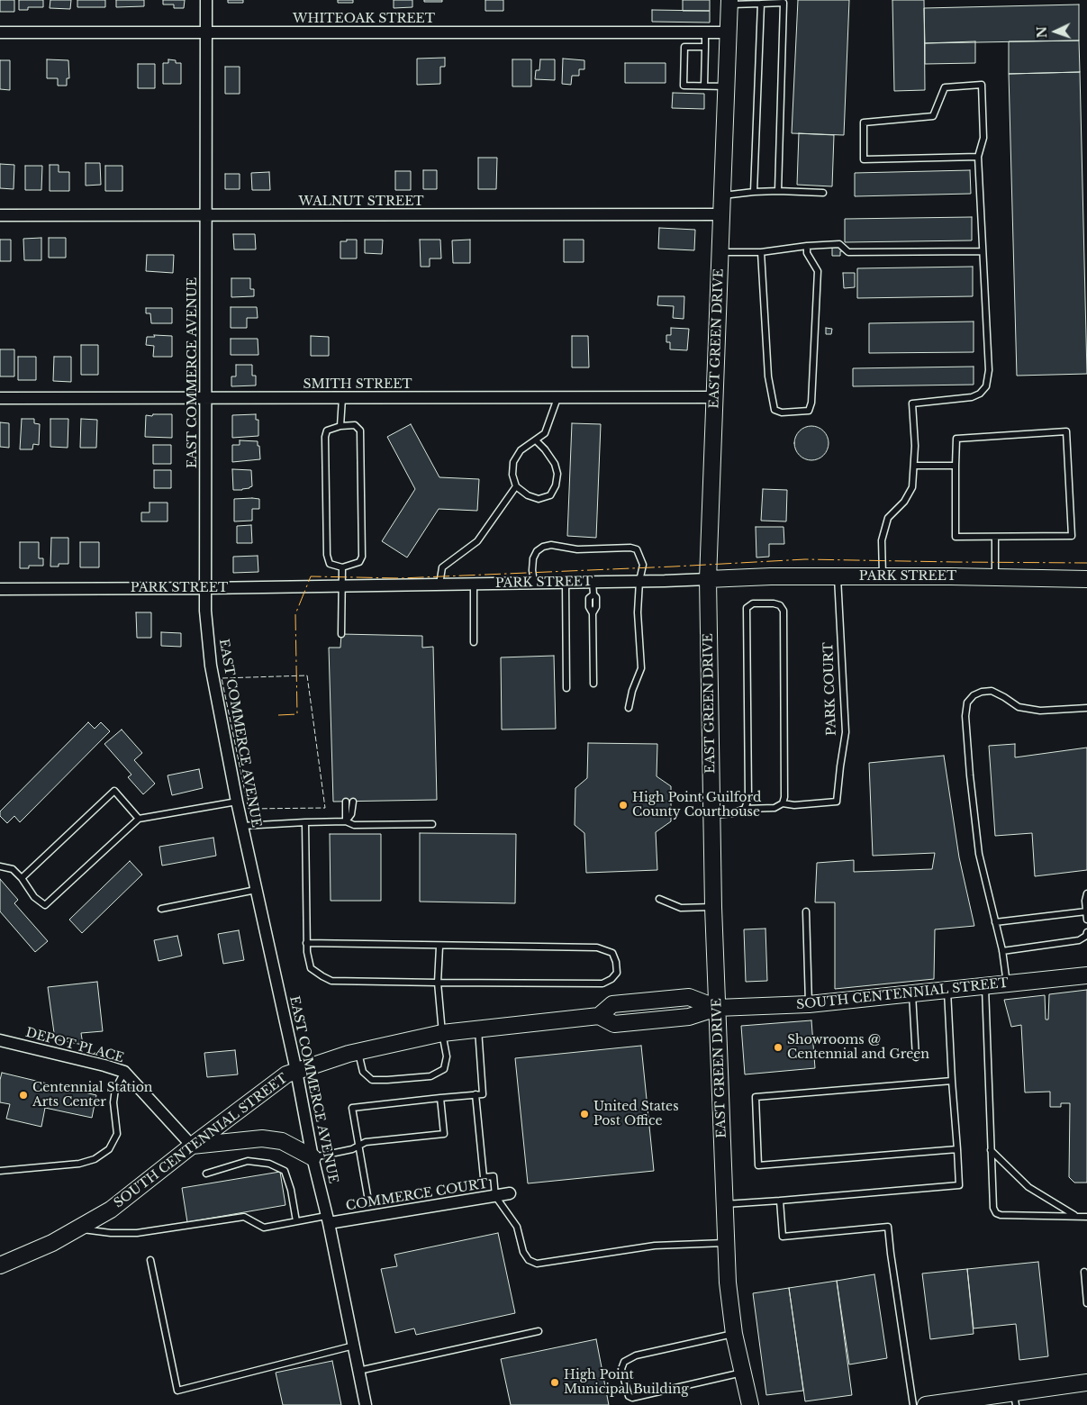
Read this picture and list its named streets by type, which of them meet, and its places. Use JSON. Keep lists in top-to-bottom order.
{
  "streets": {
    "main road": ["EAST GREEN DRIVE", "PARK STREET", "SOUTH CENTENNIAL STREET"],
    "street": [
      "WHITEOAK STREET",
      "WALNUT STREET",
      "EAST COMMERCE AVENUE",
      "SMITH STREET",
      "DEPOT PLACE",
      "COMMERCE COURT"
    ],
    "lane": ["PARK COURT"]
  },
  "crossings": [
    ["WHITEOAK STREET", "EAST GREEN DRIVE"],
    ["WHITEOAK STREET", "EAST COMMERCE AVENUE"],
    ["WALNUT STREET", "EAST GREEN DRIVE"],
    ["WALNUT STREET", "EAST COMMERCE AVENUE"],
    ["EAST GREEN DRIVE", "SMITH STREET"],
    ["EAST GREEN DRIVE", "PARK STREET"],
    ["EAST GREEN DRIVE", "SOUTH CENTENNIAL STREET"],
    ["EAST COMMERCE AVENUE", "SMITH STREET"],
    ["EAST COMMERCE AVENUE", "PARK STREET"],
    ["EAST COMMERCE AVENUE", "SOUTH CENTENNIAL STREET"],
    ["EAST COMMERCE AVENUE", "COMMERCE COURT"],
    ["PARK STREET", "PARK COURT"],
    ["SOUTH CENTENNIAL STREET", "DEPOT PLACE"]
  ],
  "places": [
    "High Point Guilford County Courthouse",
    "Showrooms @ Centennial and Green",
    "Centennial Station Arts Center",
    "United States Post Office",
    "High Point Municipal Building"
  ],
  "north": "left"
}
